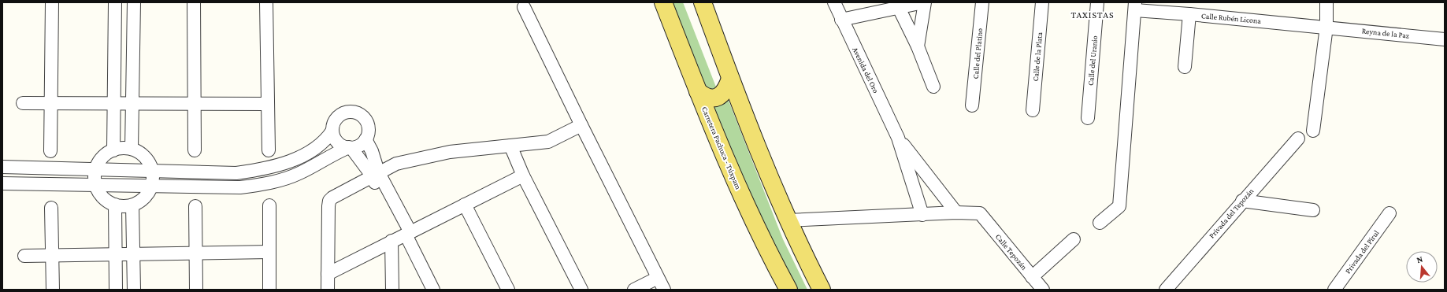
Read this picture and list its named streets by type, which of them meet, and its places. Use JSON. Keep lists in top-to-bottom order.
{
  "streets": {
    "main road": ["Carretera Pachuca - Túxpam"],
    "street": [
      "Calle Rubén Licona",
      "Reyna de la Paz",
      "Calle del Platino",
      "Calle de la Plata",
      "Calle del Uranio",
      "Avenida del Oro",
      "Privada del Tepozán",
      "Calle Tepozán",
      "Privada del Pirul"
    ]
  },
  "crossings": [
    ["Calle Rubén Licona", "Reyna de la Paz"],
    ["Avenida del Oro", "Calle Tepozán"]
  ],
  "districts": ["TAXISTAS"],
  "north": "top"
}
